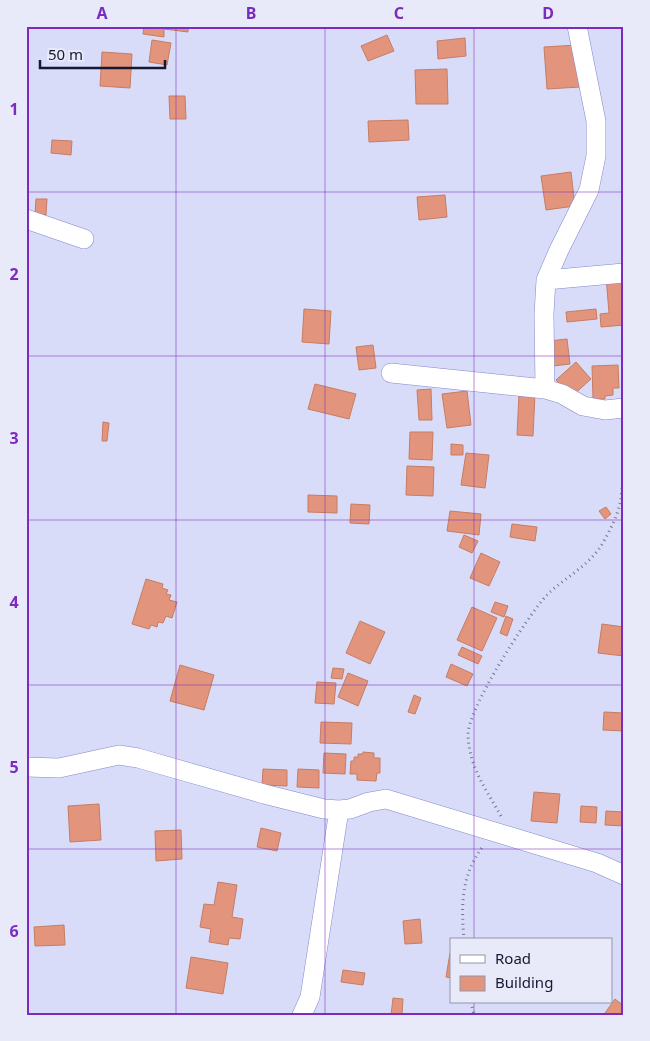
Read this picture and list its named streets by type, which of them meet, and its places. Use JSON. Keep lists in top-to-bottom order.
{
  "legend": ["Road", "Building"],
  "scale_bar": "50 m",
  "grid": {
    "columns": [
      "A",
      "B",
      "C",
      "D"
    ],
    "rows": [
      "1",
      "2",
      "3",
      "4",
      "5",
      "6"
    ]
  }
}
